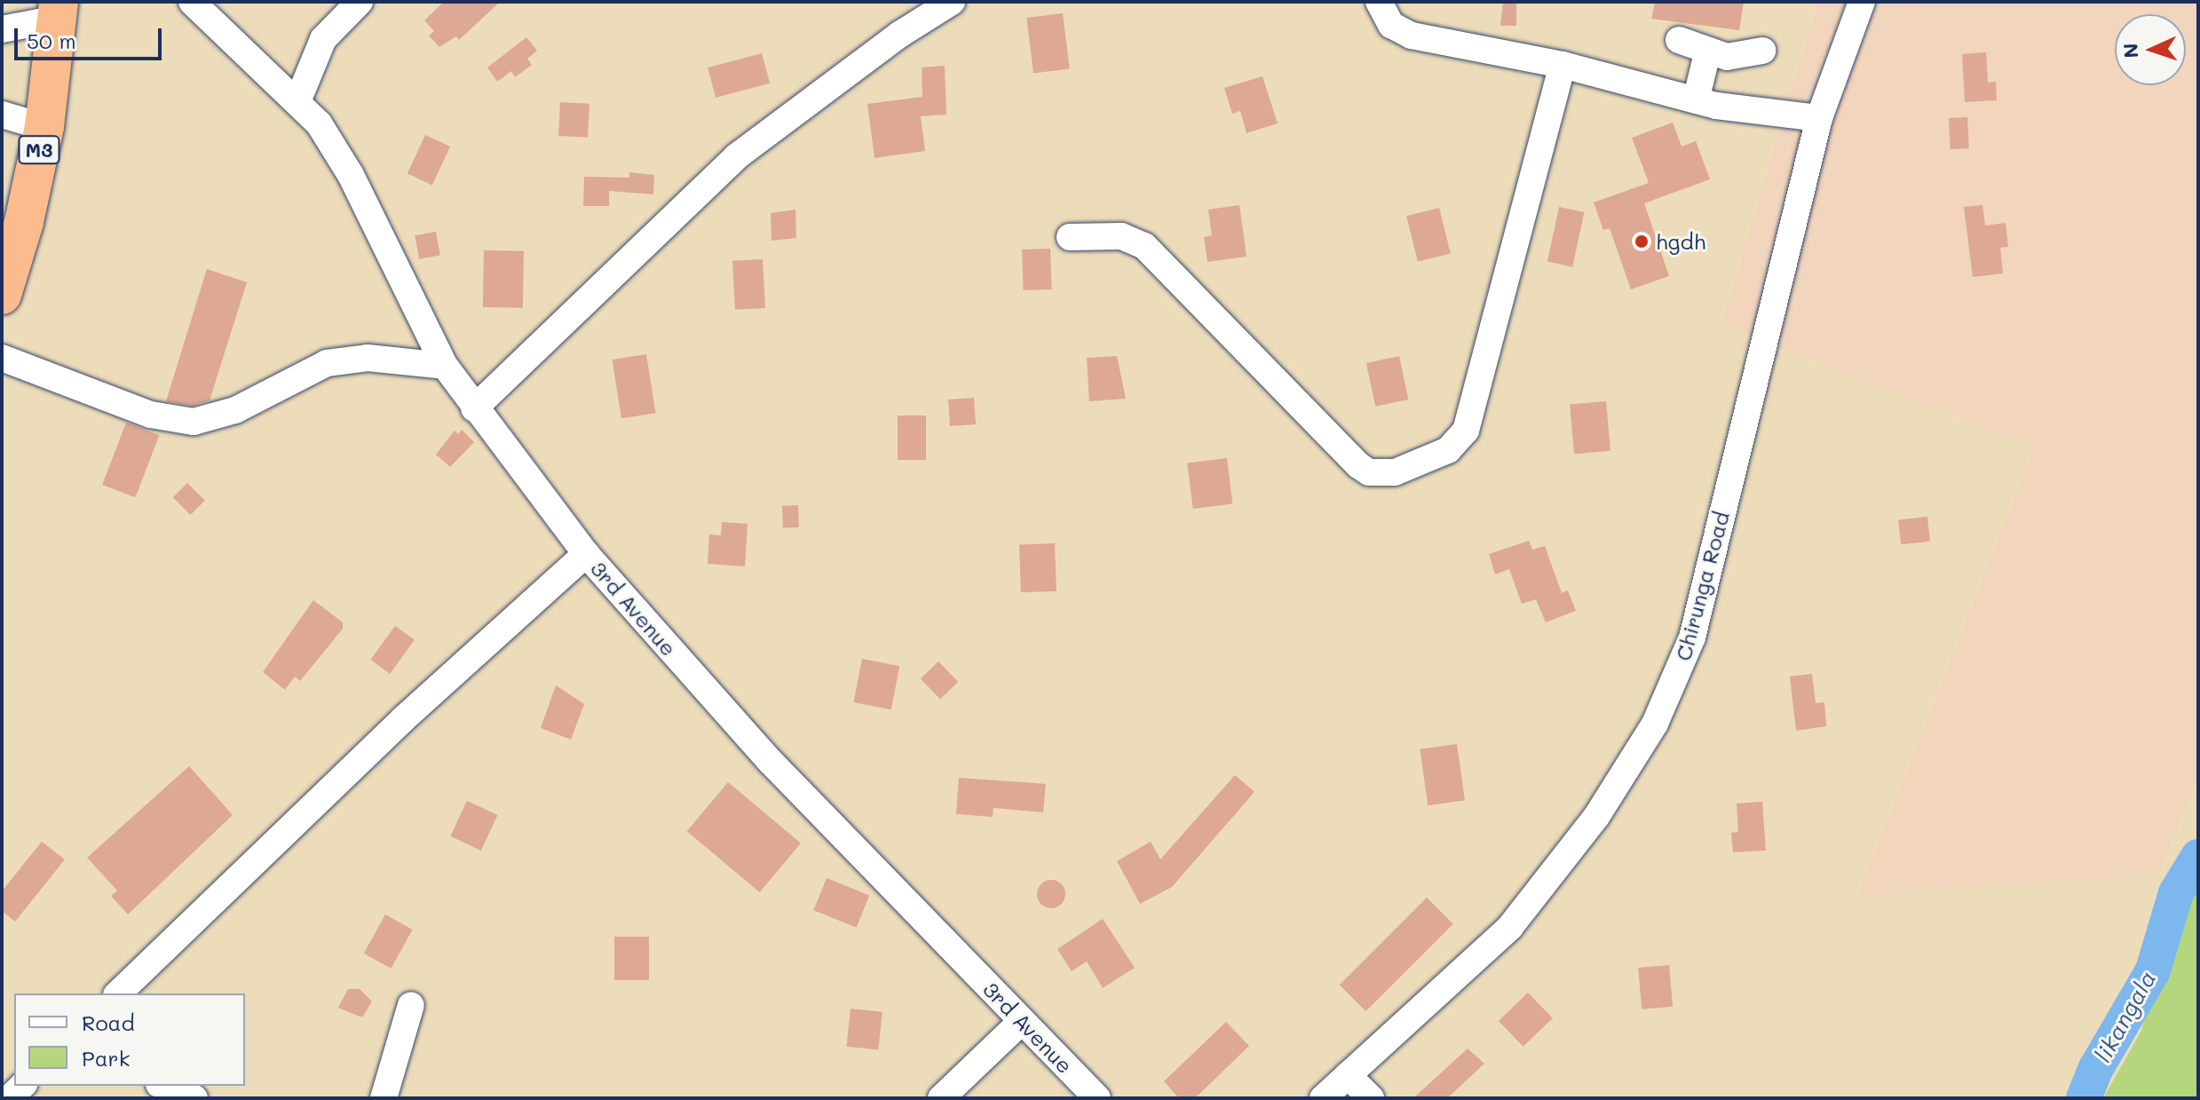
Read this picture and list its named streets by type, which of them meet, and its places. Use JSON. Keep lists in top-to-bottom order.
{
  "streets": {
    "highway": ["M3"],
    "street": ["Chirunga Road", "3rd Avenue"]
  },
  "water": ["likangala"],
  "places": ["hgdh"],
  "legend": ["Road", "Park"],
  "scale_bar": "50 m",
  "north": "left"
}
